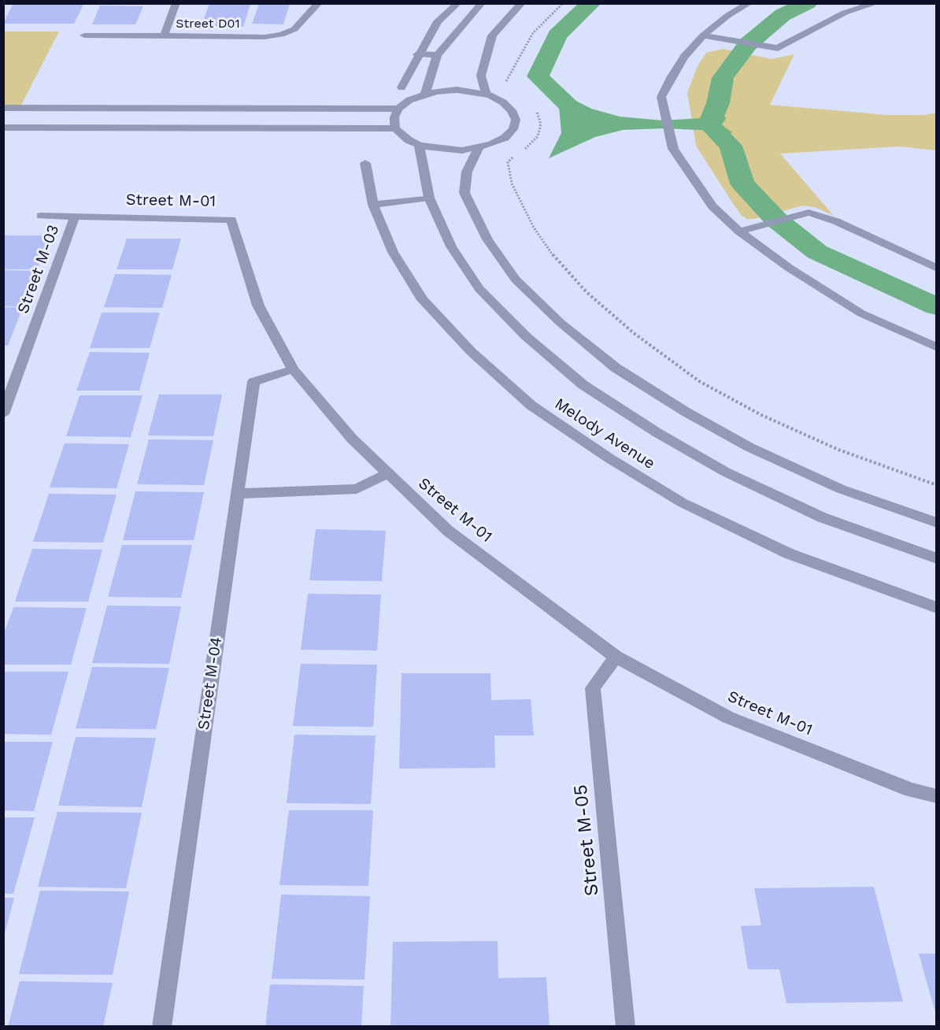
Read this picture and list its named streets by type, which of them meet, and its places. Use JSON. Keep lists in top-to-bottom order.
{
  "streets": {
    "street": [
      "Street D01",
      "Street M-01",
      "Street M-03",
      "Melody Avenue",
      "Street M-04",
      "Street M-05"
    ]
  },
  "crossings": [
    ["Street M-01", "Street M-03"],
    ["Street M-01", "Street M-04"],
    ["Street M-01", "Street M-05"]
  ]
}
